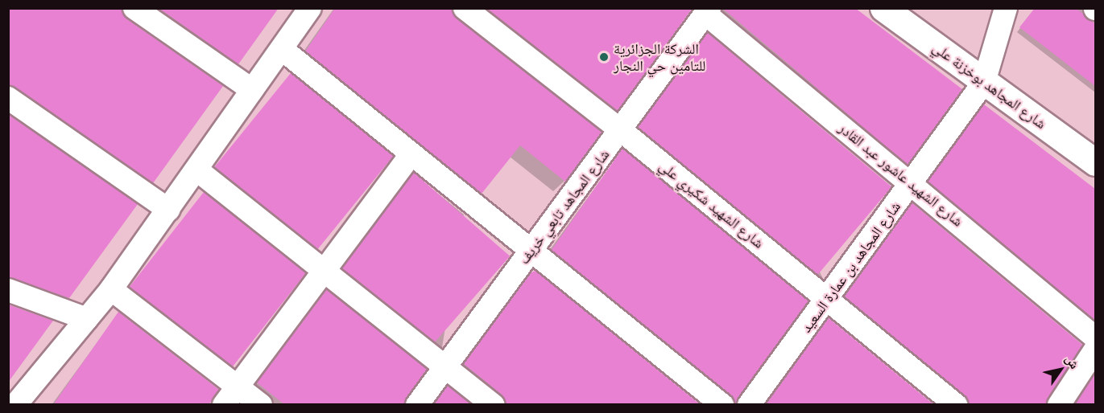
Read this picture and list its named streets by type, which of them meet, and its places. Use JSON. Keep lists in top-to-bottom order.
{
  "streets": {
    "street": [
      "شارع المجاهد بوخزنة علي",
      "شارع الشهيد عاشور عبد القادر",
      "شارع الشهيد شكيري علي",
      "شارع المجاهد تابعي خريف",
      "شارع المجاهد بن عمارة السعيد"
    ]
  },
  "crossings": [
    ["شارع المجاهد بوخزنة علي", "شارع المجاهد بن عمارة السعيد"],
    ["شارع الشهيد عاشور عبد القادر", "شارع المجاهد تابعي خريف"],
    ["شارع الشهيد عاشور عبد القادر", "شارع المجاهد بن عمارة السعيد"],
    ["شارع الشهيد شكيري علي", "شارع المجاهد تابعي خريف"],
    ["شارع الشهيد شكيري علي", "شارع المجاهد بن عمارة السعيد"]
  ],
  "places": ["الشركة الجزائرية للتامين حي النجار"],
  "north": "top right"
}
